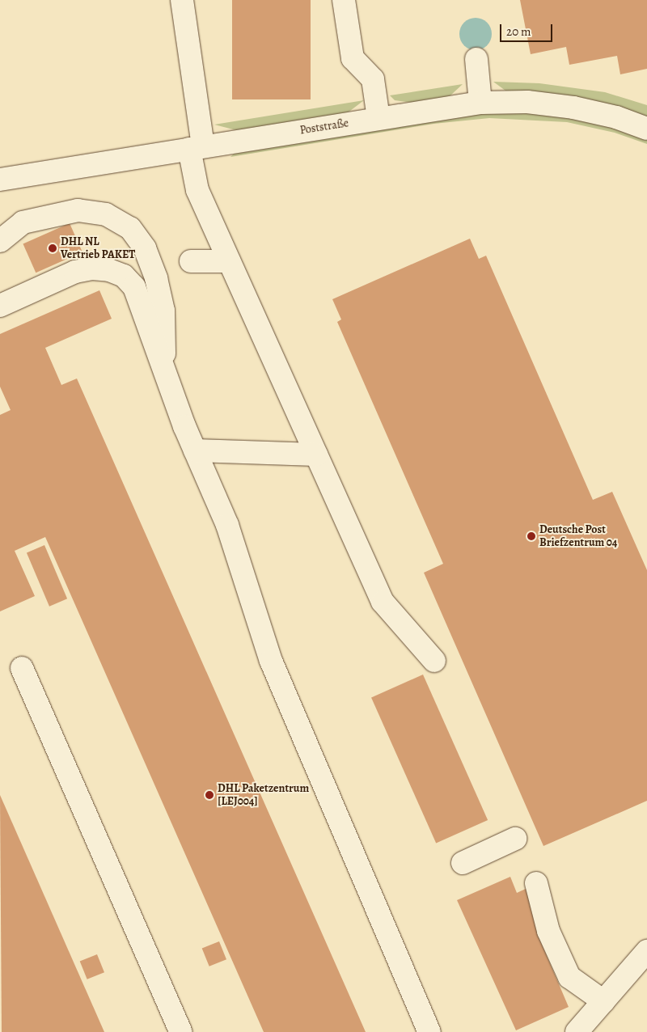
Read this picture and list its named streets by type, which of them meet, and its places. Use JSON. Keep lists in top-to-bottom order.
{
  "streets": {
    "street": ["Poststraße"]
  },
  "places": ["DHL NL Vertrieb PAKET", "Deutsche Post Briefzentrum 04", "DHL Paketzentrum [LEJ004]"],
  "scale_bar": "20 m"
}
